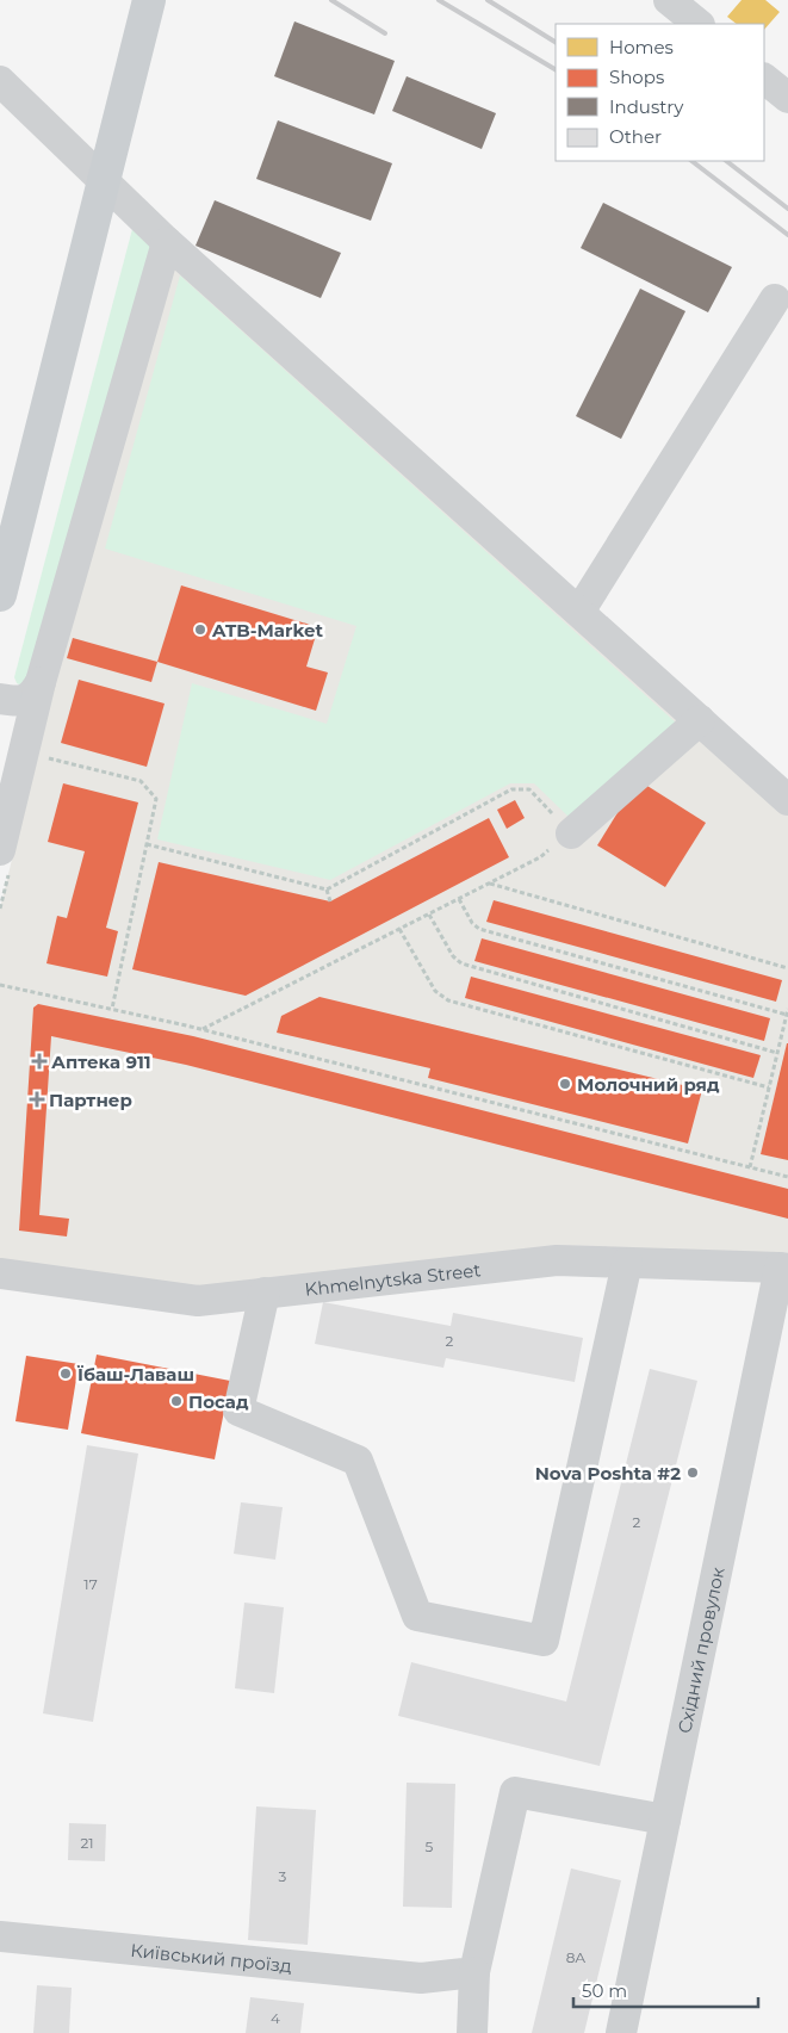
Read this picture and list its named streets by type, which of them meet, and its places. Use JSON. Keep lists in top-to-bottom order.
{
  "streets": {
    "street": ["Khmelnytska Street", "Східний провулок", "Київський проїзд"]
  },
  "crossings": [
    ["Khmelnytska Street", "Східний провулок"]
  ],
  "places": {
    "other": [
      "ATB-Market",
      "Молочний ряд",
      "Їбаш-Лаваш",
      "Посад",
      "Nova Poshta #2"
    ],
    "health": ["Аптека 911", "Партнер"]
  },
  "house_numbers": [
    "2",
    "2",
    "17",
    "21",
    "5",
    "3",
    "8А",
    "4"
  ],
  "legend": [
    "Homes",
    "Shops",
    "Industry",
    "Other"
  ],
  "scale_bar": "50 m"
}
